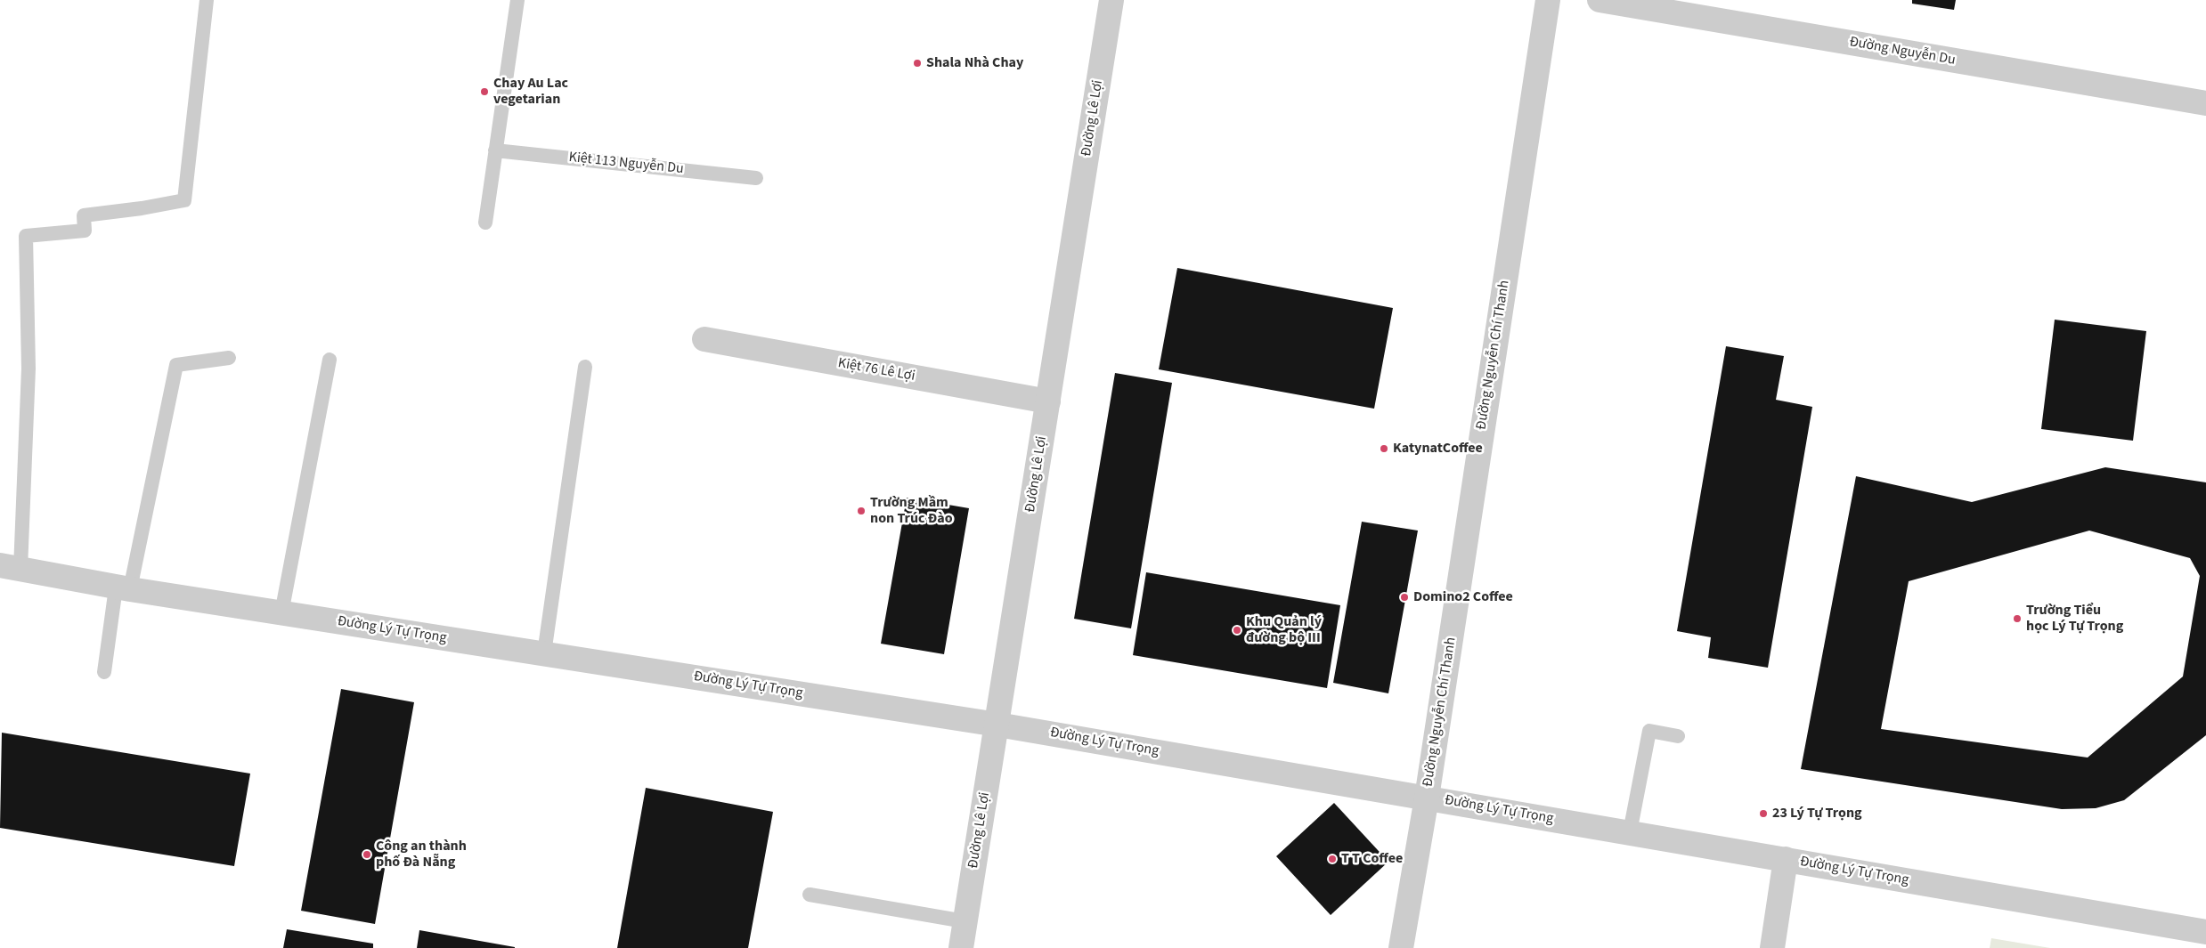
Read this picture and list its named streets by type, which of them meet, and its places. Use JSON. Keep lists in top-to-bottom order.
{
  "streets": {
    "street": [
      "Đường Nguyễn Du",
      "Đường Lê Lợi",
      "Đường Nguyễn Chí Thanh",
      "Kiệt 76 Lê Lợi",
      "Đường Lý Tự Trọng"
    ],
    "lane": ["Kiệt 113 Nguyễn Du"]
  },
  "crossings": [
    ["Đường Lê Lợi", "Kiệt 76 Lê Lợi"],
    ["Đường Lê Lợi", "Đường Lý Tự Trọng"],
    ["Đường Nguyễn Chí Thanh", "Đường Lý Tự Trọng"]
  ],
  "places": [
    "Shala Nhà Chay",
    "Chay Au Lac vegetarian",
    "KatynatCoffee",
    "Trường Mầm non Trúc Đào",
    "Domino2 Coffee",
    "Trường Tiểu học Lý Tự Trọng",
    "Khu Quản lý đường bộ III",
    "23 Lý Tự Trọng",
    "Công an thành phố Đà Nẵng",
    "T T Coffee"
  ]
}
